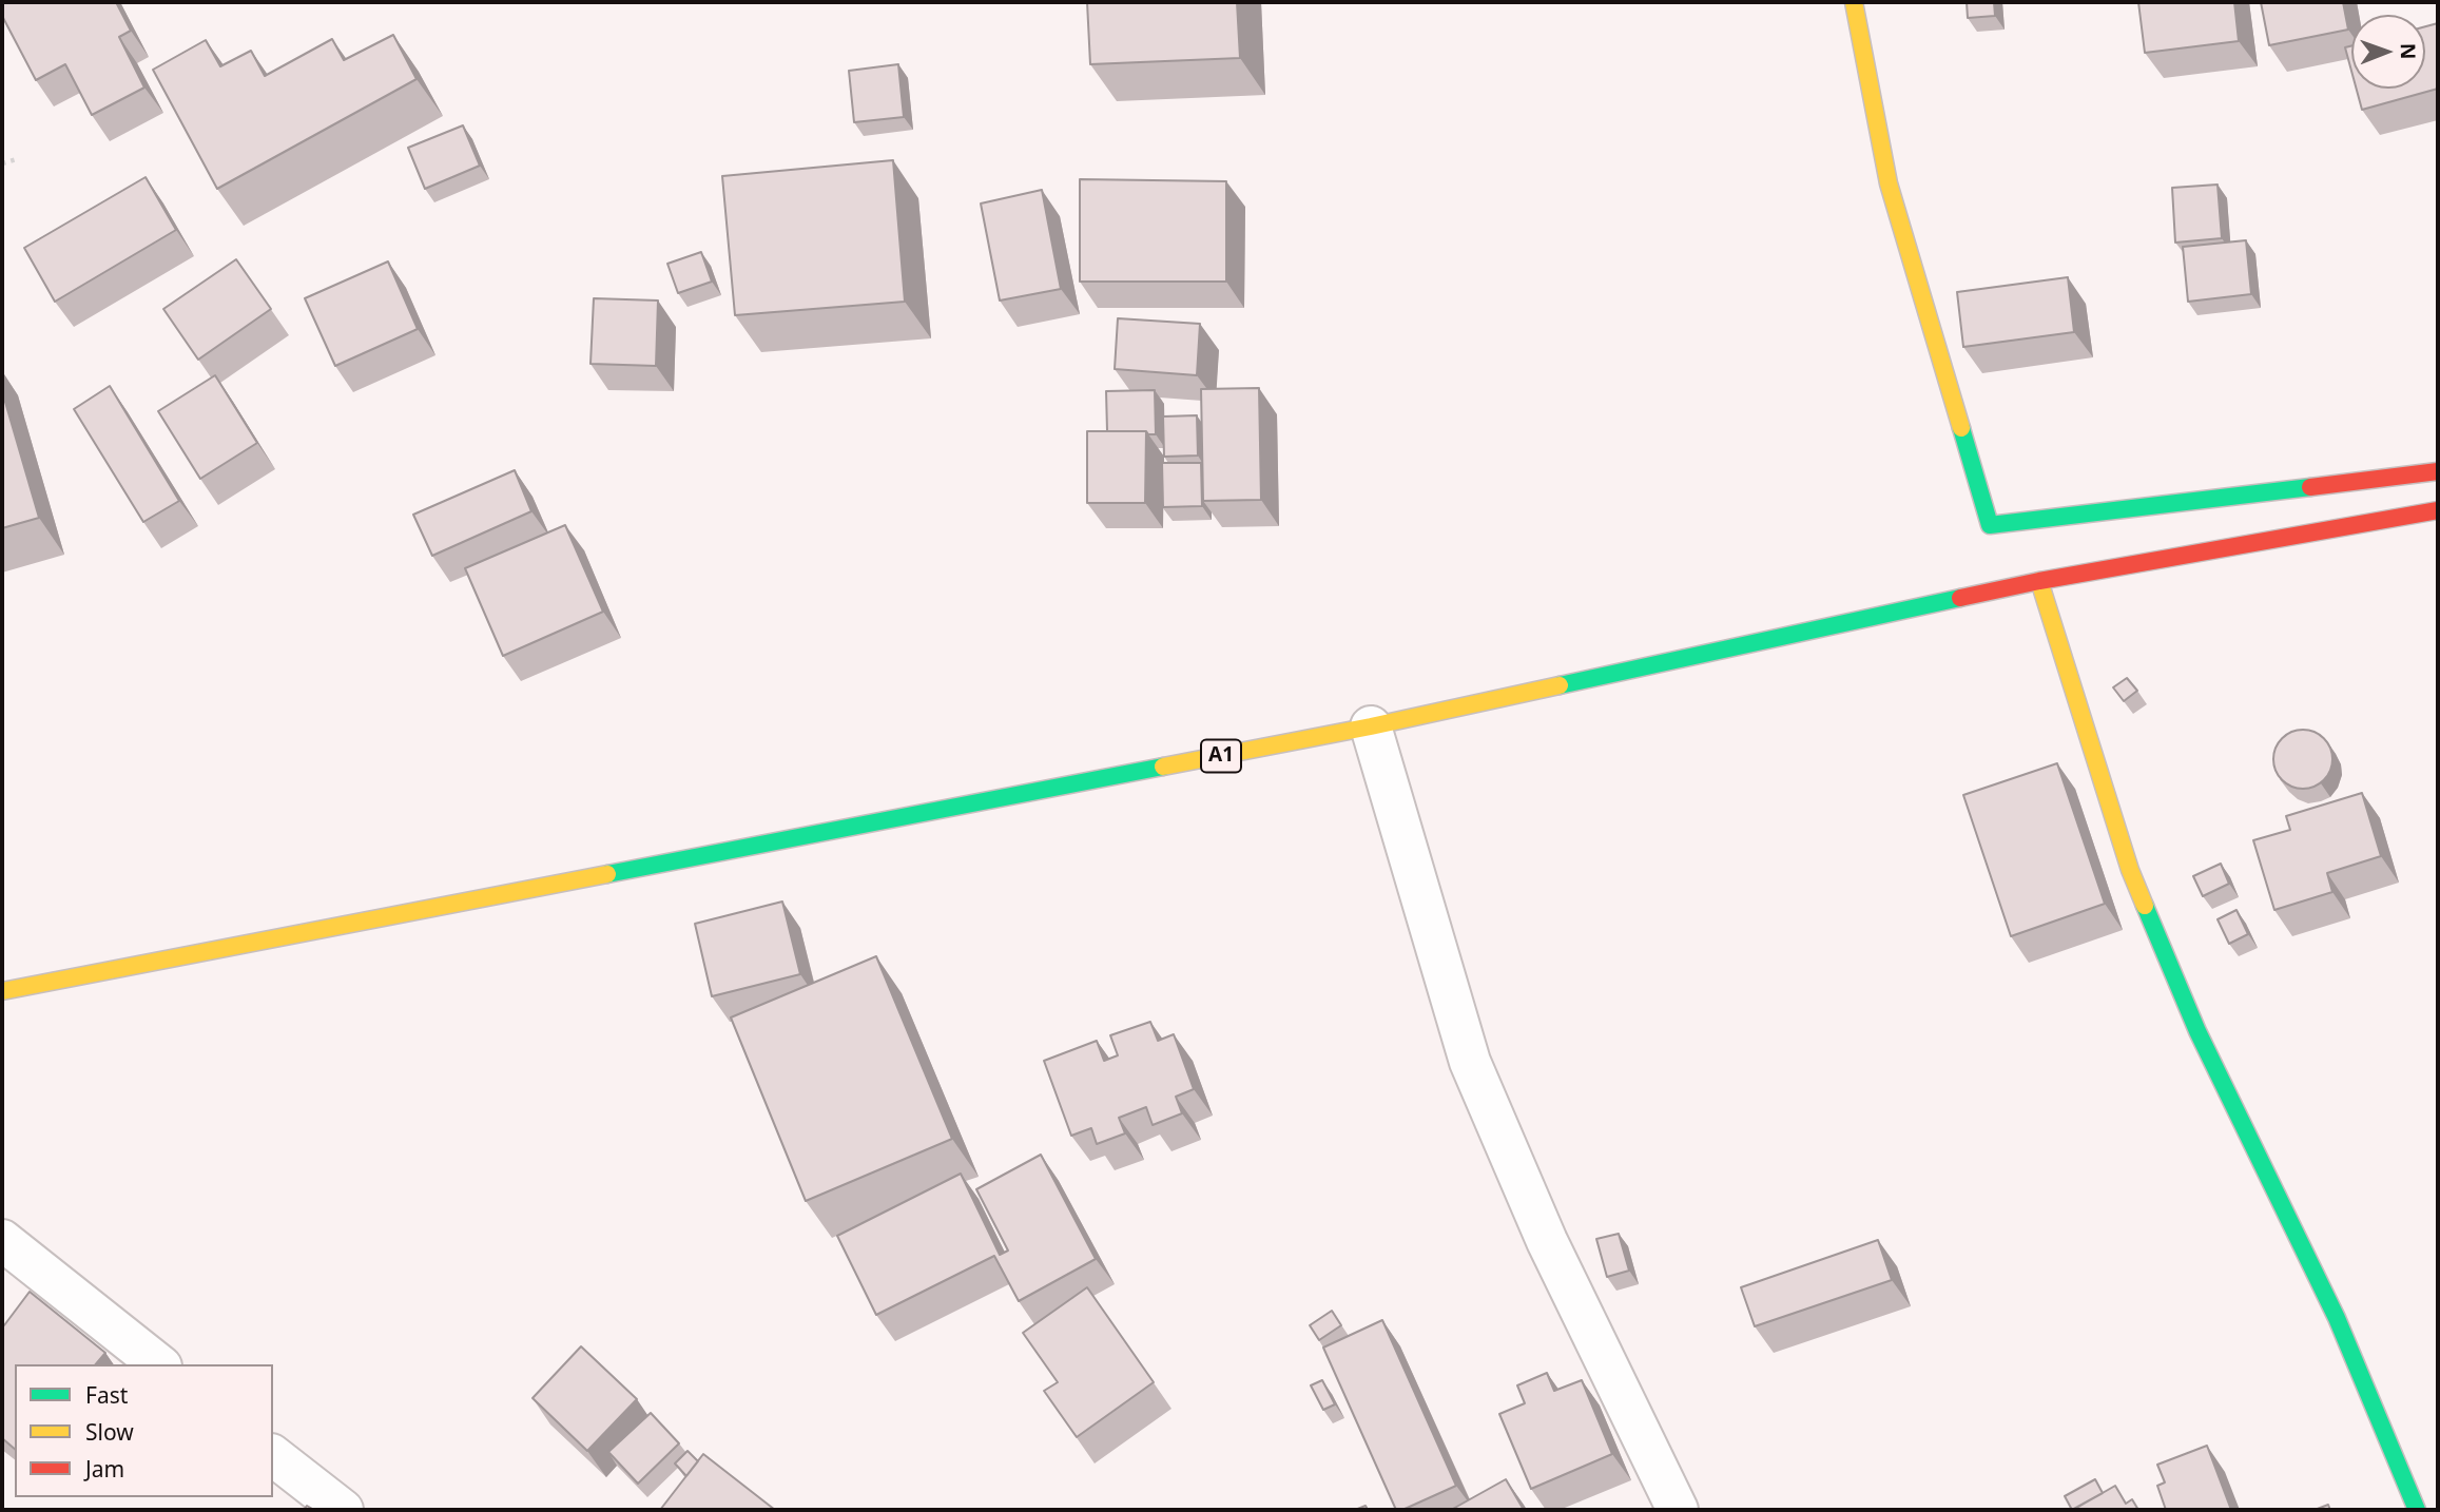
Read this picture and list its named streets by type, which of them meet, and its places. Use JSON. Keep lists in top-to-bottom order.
{
  "streets": {
    "main road": ["A1"]
  },
  "legend": ["Fast", "Slow", "Jam"],
  "north": "right"
}
